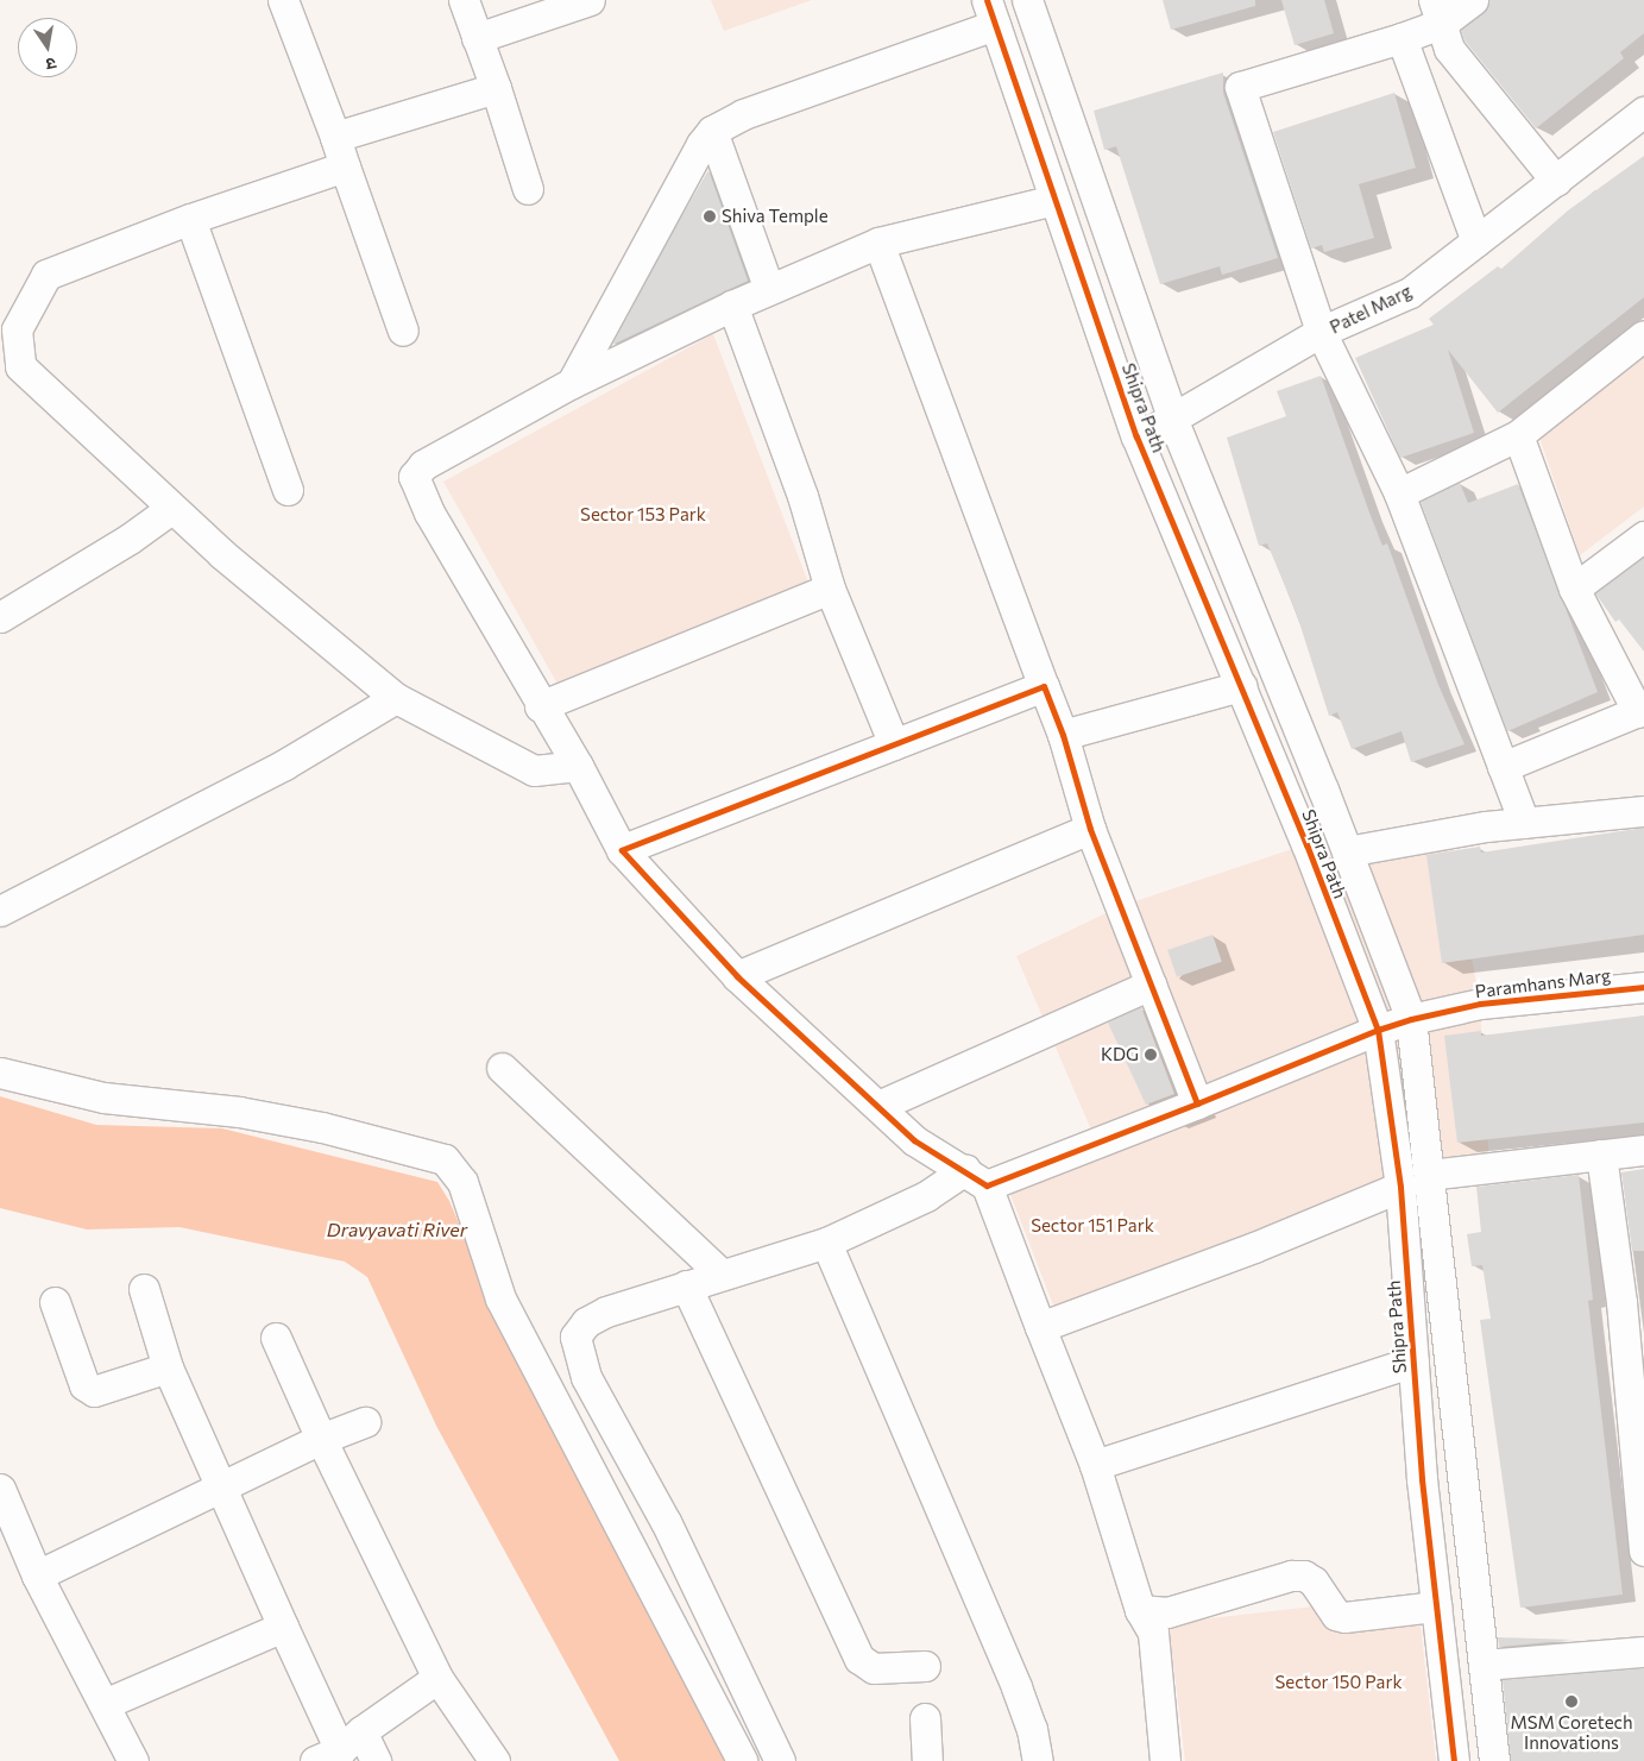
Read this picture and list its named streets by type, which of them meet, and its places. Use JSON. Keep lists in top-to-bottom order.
{
  "streets": {
    "street": ["Patel Marg", "Shipra Path", "Paramhans Marg"]
  },
  "crossings": [
    ["Patel Marg", "Shipra Path"],
    ["Shipra Path", "Paramhans Marg"]
  ],
  "water": ["Dravyavati River"],
  "parks": ["Sector 153 Park", "Sector 151 Park", "Sector 150 Park"],
  "places": ["Shiva Temple", "KDG", "MSM Coretech Innovations"],
  "north": "bottom"
}
